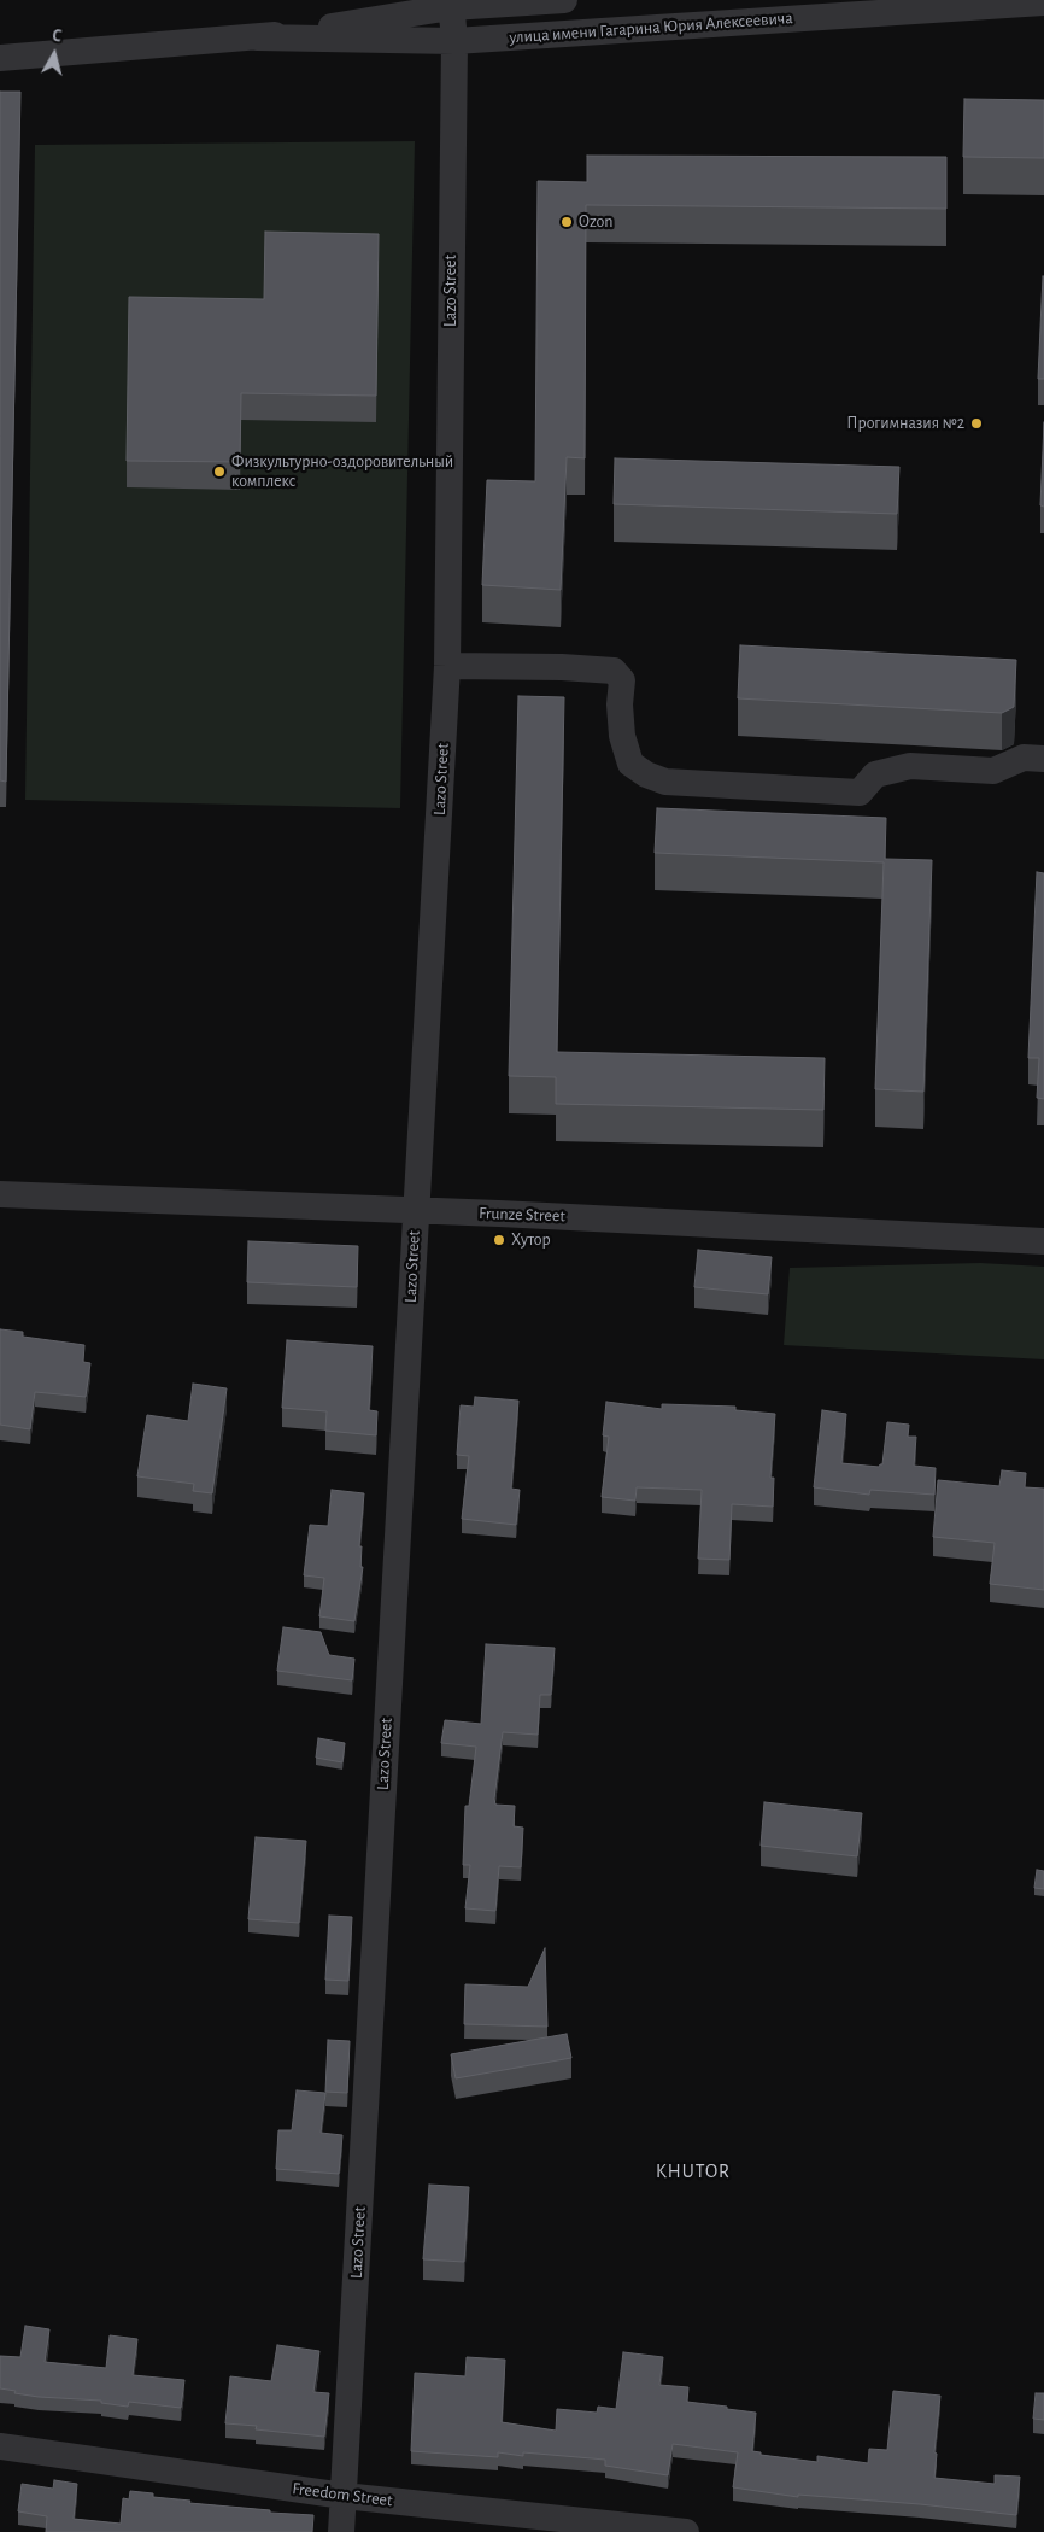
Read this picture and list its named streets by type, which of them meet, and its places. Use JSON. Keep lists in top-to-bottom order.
{
  "streets": {
    "street": [
      "улица имени Гагарина Юрия Алексеевича",
      "Lazo Street",
      "Frunze Street",
      "Freedom Street"
    ]
  },
  "crossings": [
    ["улица имени Гагарина Юрия Алексеевича", "Lazo Street"],
    ["Lazo Street", "Frunze Street"],
    ["Lazo Street", "Freedom Street"]
  ],
  "districts": ["KHUTOR"],
  "places": [
    "Ozon",
    "Прогимназия №2",
    "Физкультурно-оздоровительный комплекс",
    "Хутор"
  ],
  "north": "top"
}
